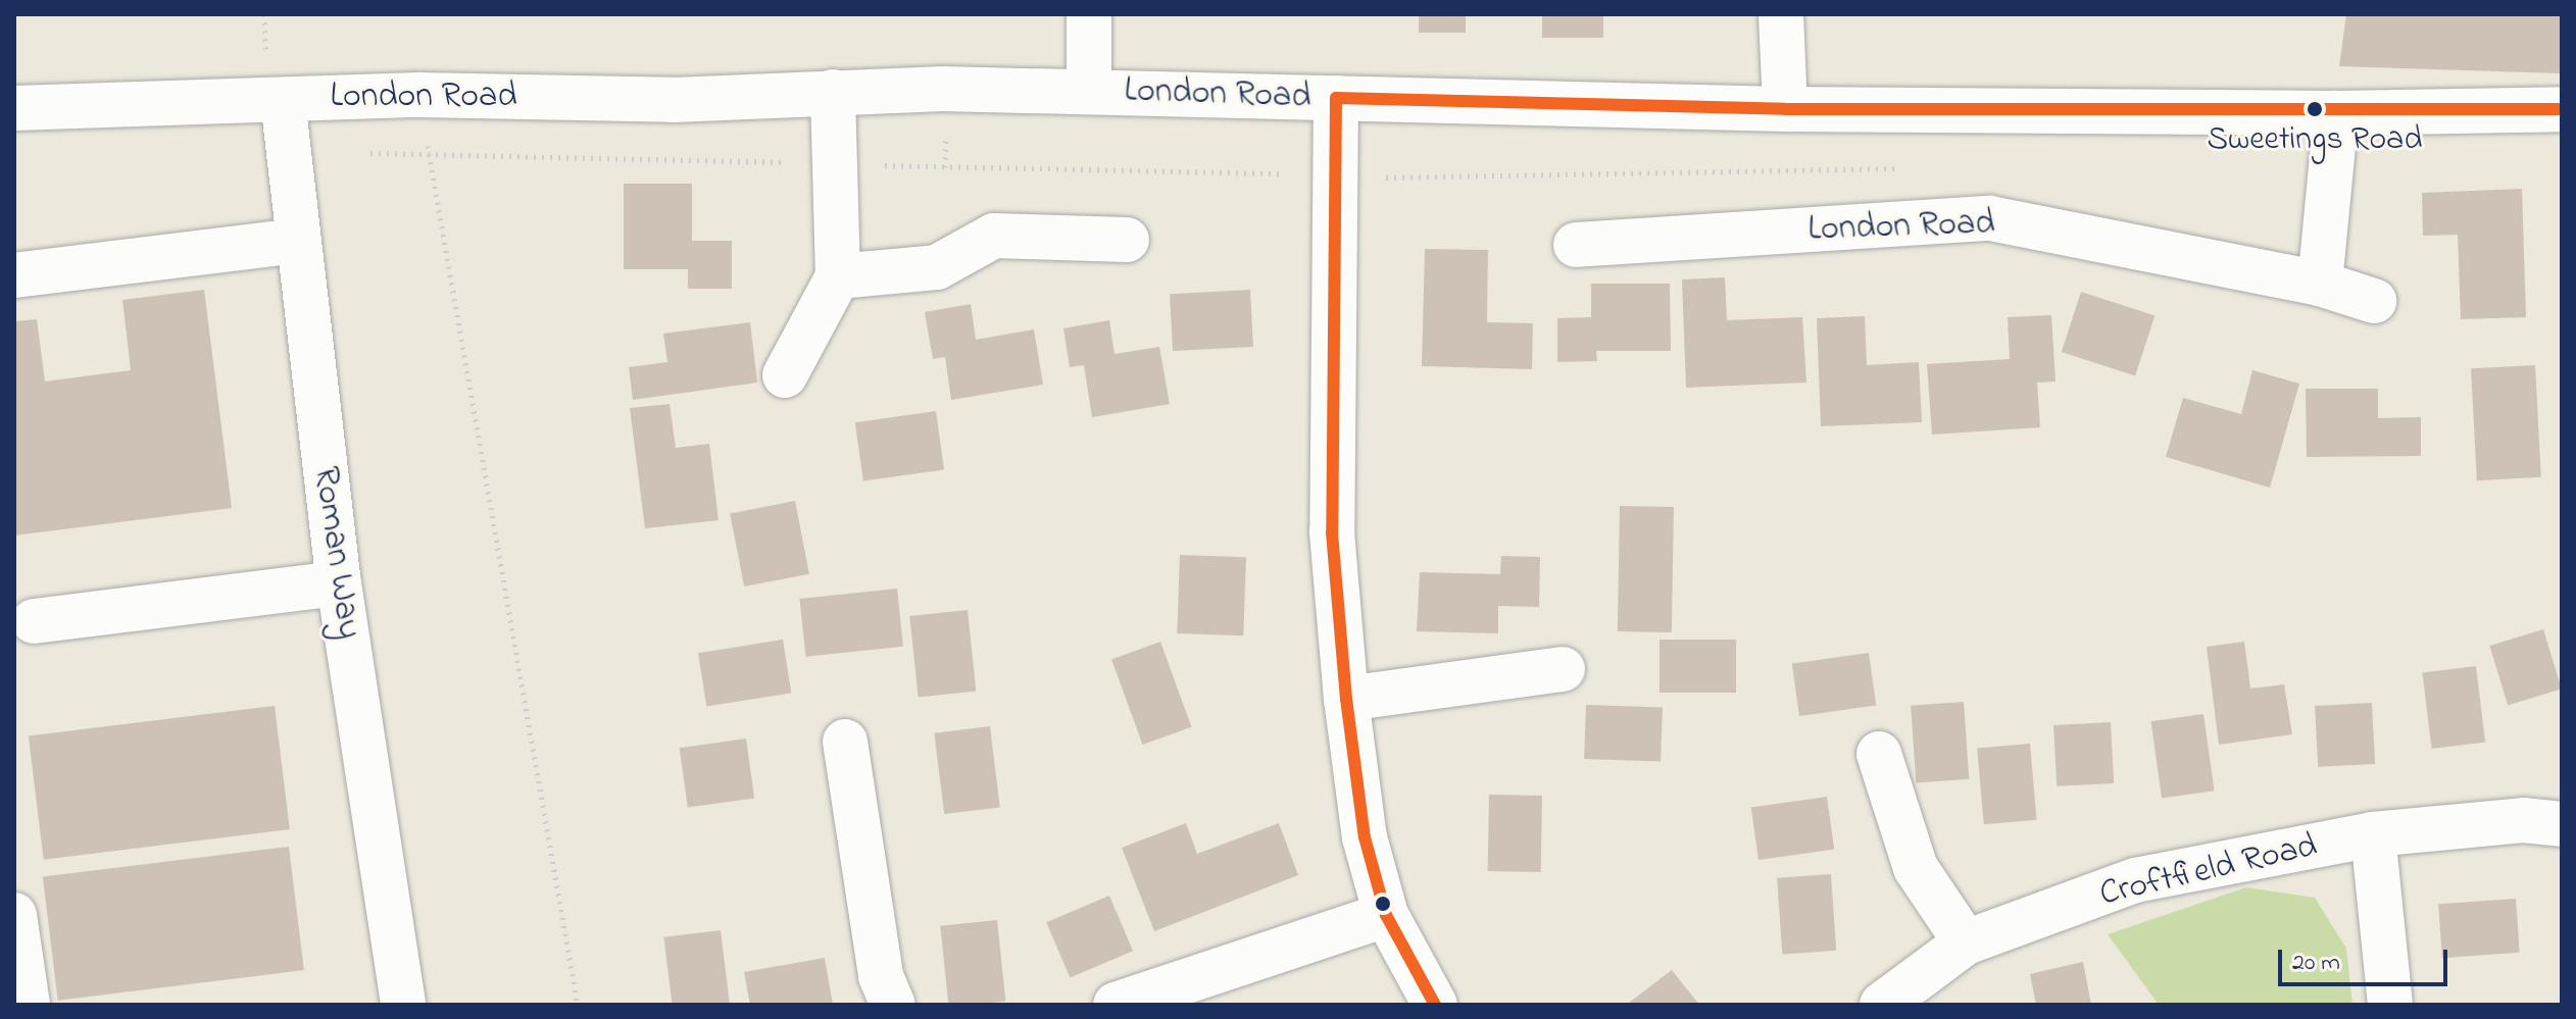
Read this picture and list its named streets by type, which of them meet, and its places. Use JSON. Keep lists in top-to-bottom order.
{
  "streets": {
    "street": ["London Road", "Roman Way", "Croftfield Road"]
  },
  "crossings": [
    ["London Road", "Roman Way"]
  ],
  "places": ["Sweetings Road"],
  "scale_bar": "20 m"
}
